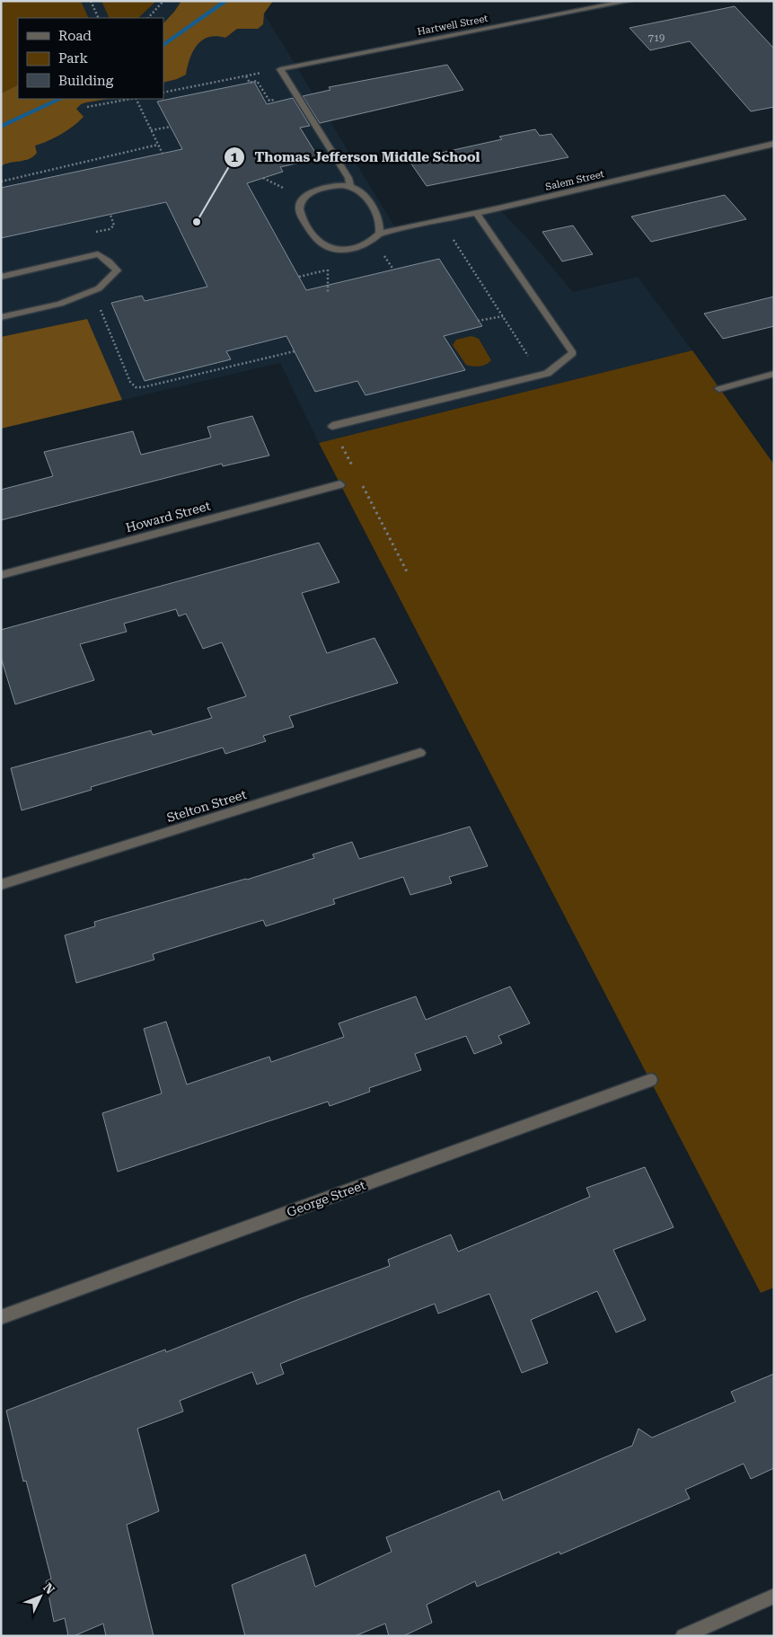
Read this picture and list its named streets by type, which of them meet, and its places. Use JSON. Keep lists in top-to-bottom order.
{
  "streets": {
    "street": [
      "Hartwell Street",
      "Salem Street",
      "Howard Street",
      "Stelton Street",
      "George Street"
    ]
  },
  "places": ["Thomas Jefferson Middle School"],
  "house_numbers": ["719"],
  "legend": ["Road", "Park", "Building"],
  "north": "top right"
}
